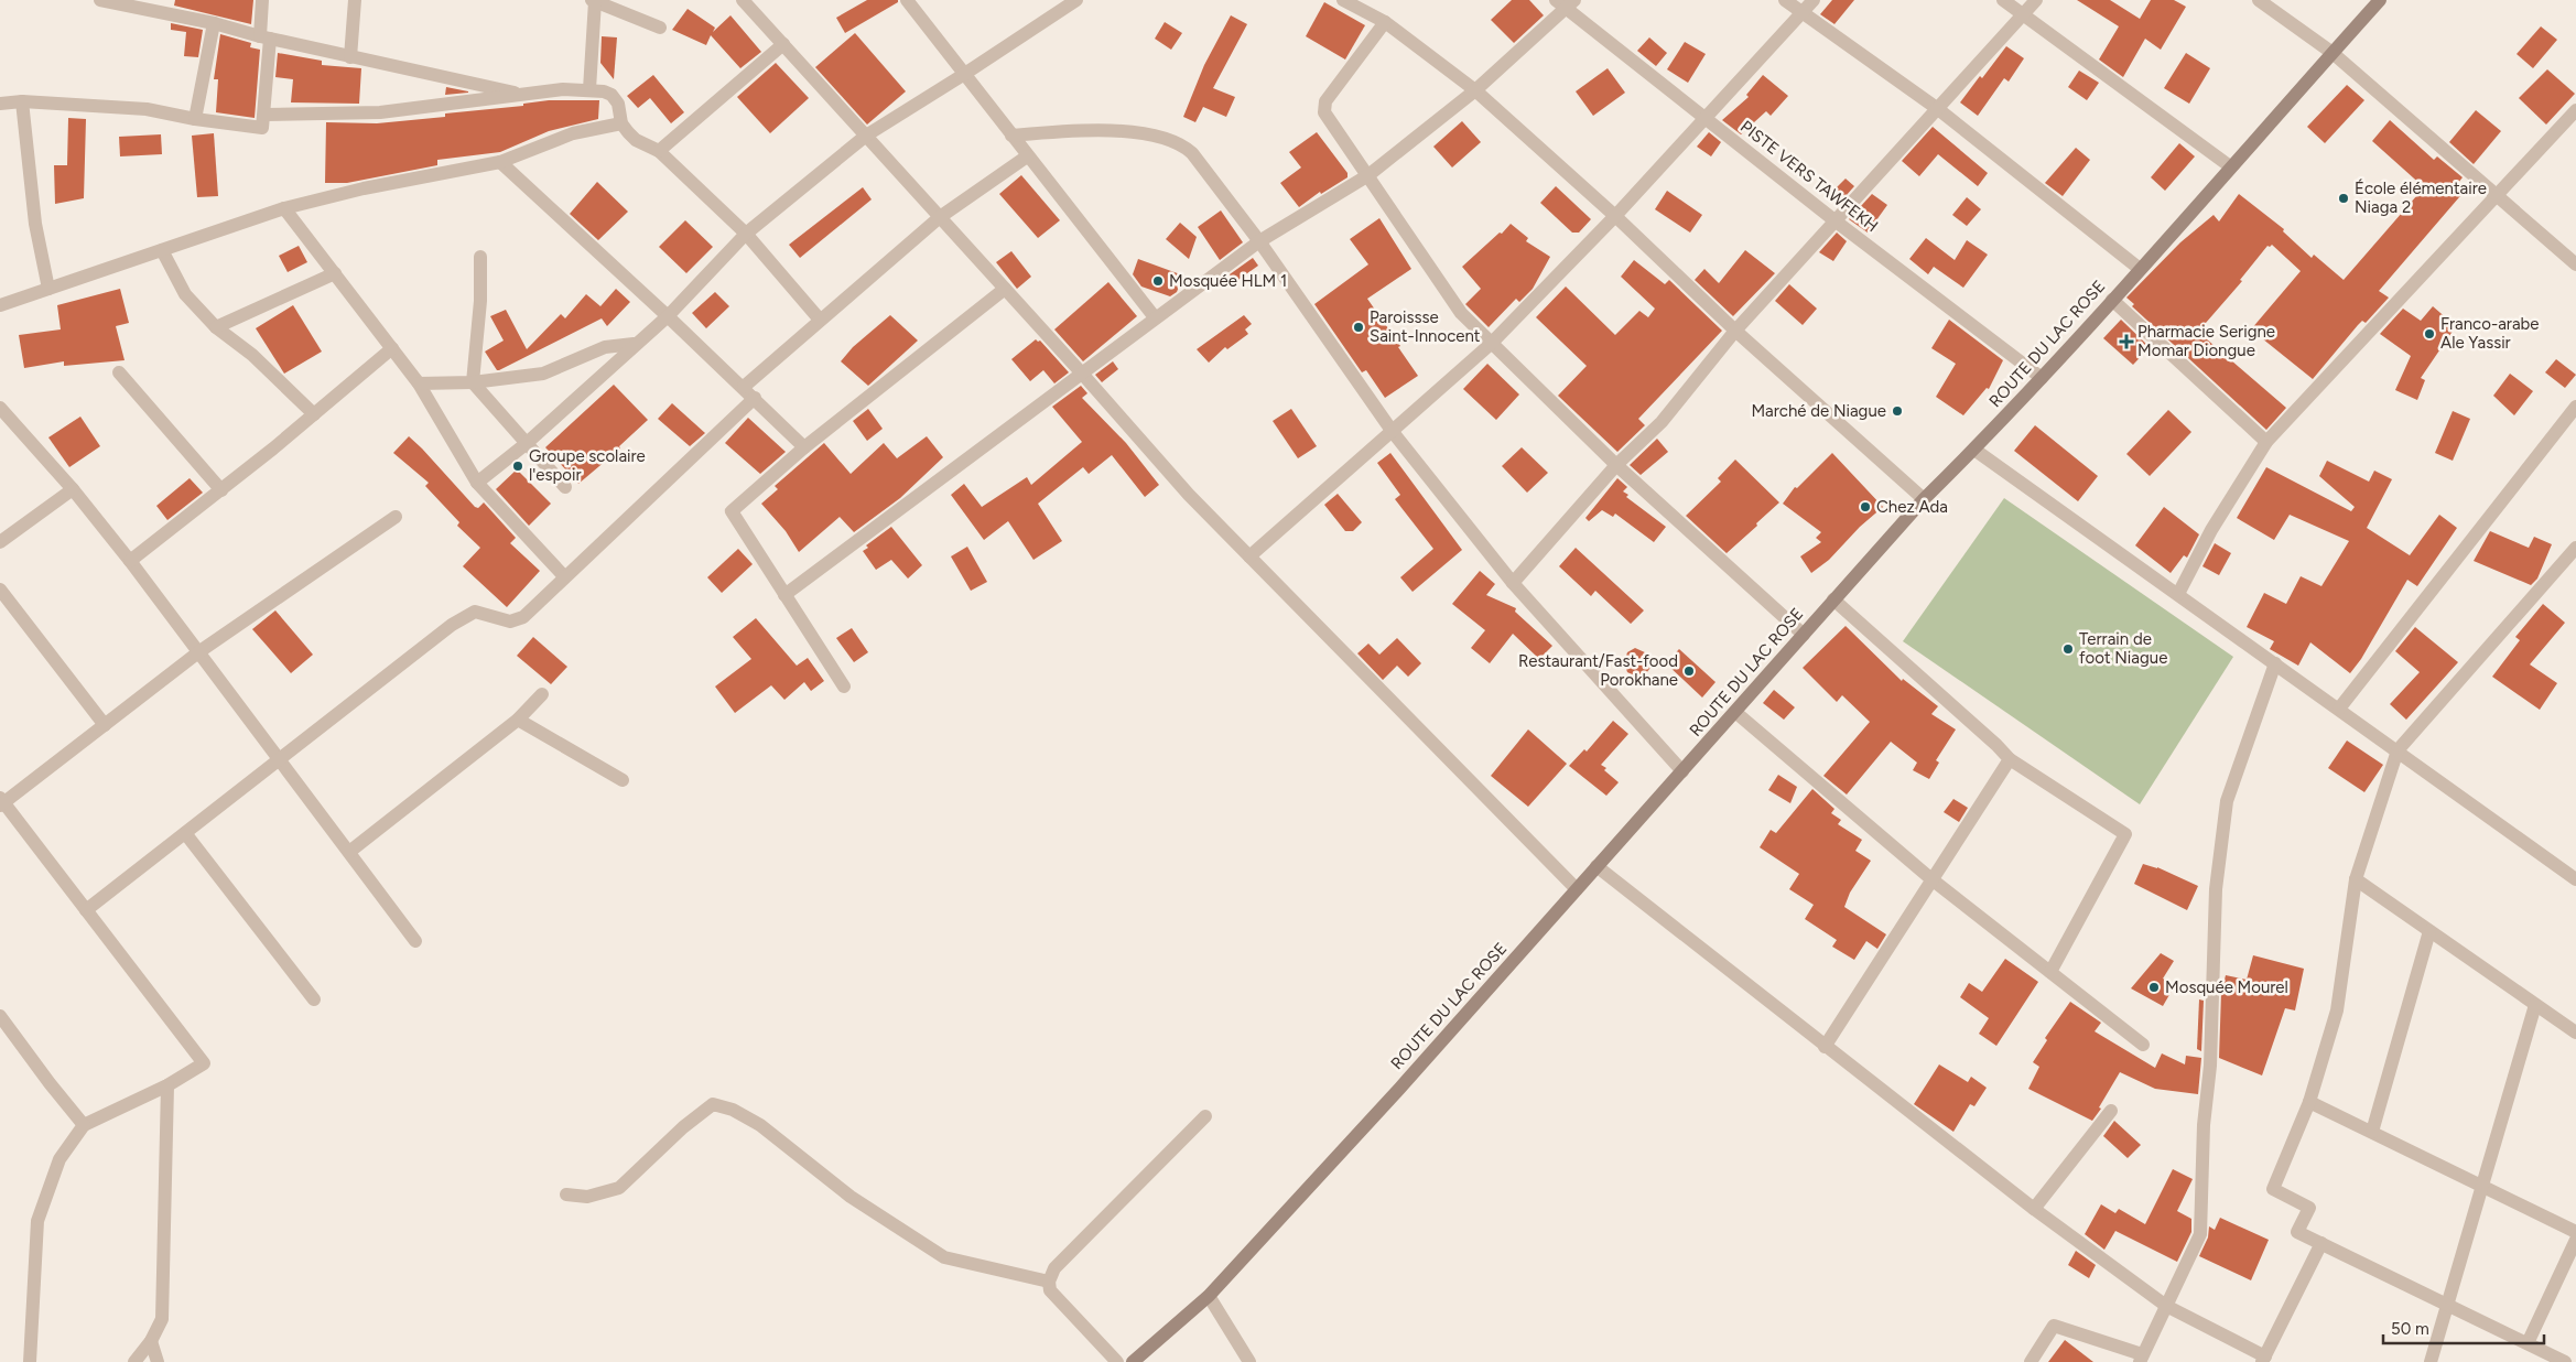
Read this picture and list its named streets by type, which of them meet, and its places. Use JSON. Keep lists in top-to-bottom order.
{
  "streets": {
    "main road": ["ROUTE DU LAC ROSE"],
    "street": ["PISTE VERS TAWFEKH"]
  },
  "crossings": [
    ["PISTE VERS TAWFEKH", "ROUTE DU LAC ROSE"]
  ],
  "places": {
    "other": [
      "École élémentaire Niaga 2",
      "Mosquée HLM 1",
      "Paroissse Saint-Innocent",
      "Franco-arabe Ale Yassir",
      "Marché de Niague",
      "Groupe scolaire l'espoir",
      "Chez Ada",
      "Terrain de foot Niague",
      "Restaurant/Fast-food Porokhane",
      "Mosquée Mourel"
    ],
    "health": ["Pharmacie Serigne Momar Diongue"]
  },
  "scale_bar": "50 m"
}
